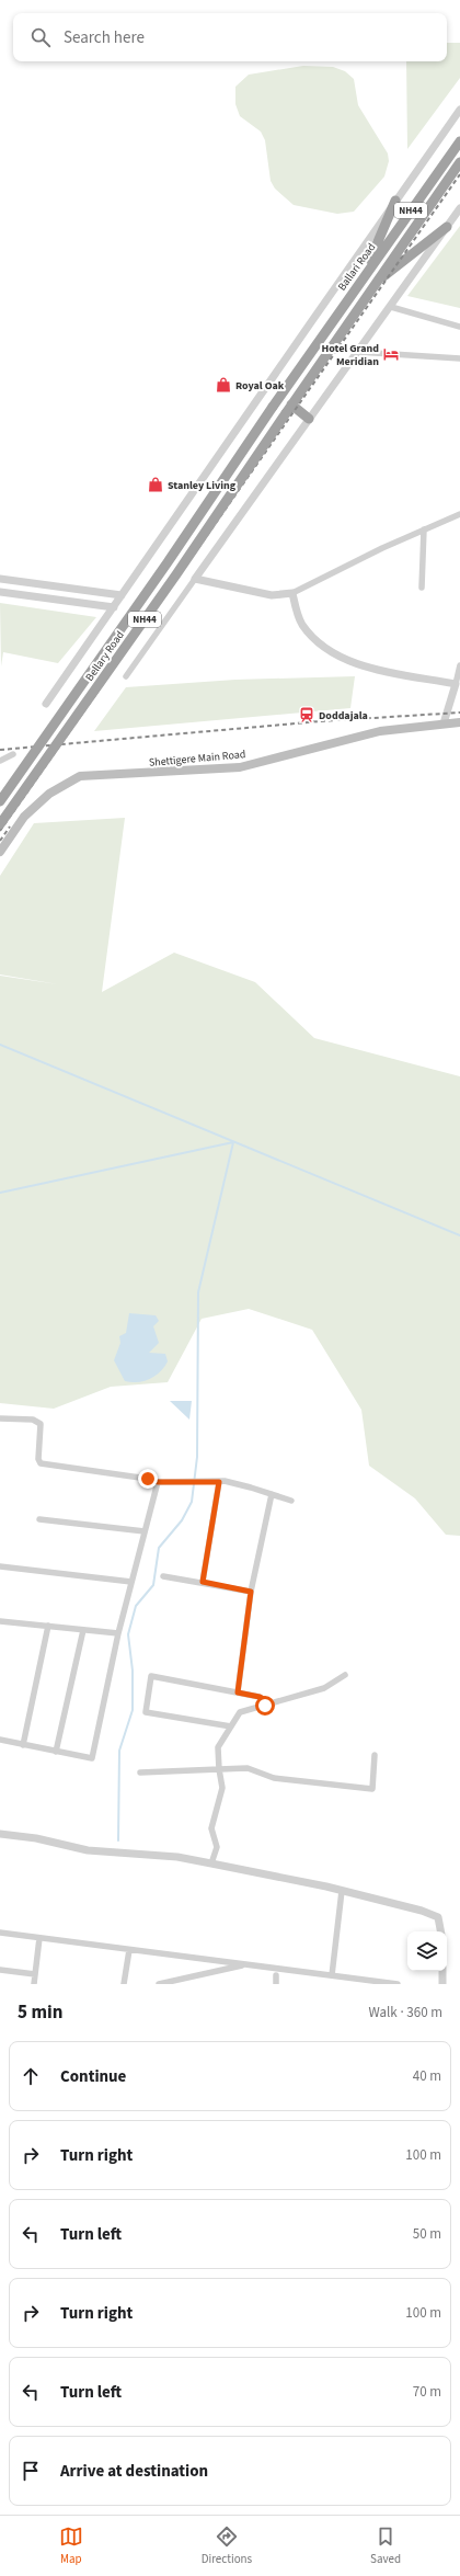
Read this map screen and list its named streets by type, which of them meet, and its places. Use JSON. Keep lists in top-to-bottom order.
{
  "streets": {
    "highway": ["NH44", "Ballari Road", "Bellary Road"],
    "main road": ["Shettigere Main Road"]
  },
  "crossings": [
    ["NH44", "Bellary Road"],
    ["Ballari Road", "Bellary Road"]
  ],
  "places": {
    "hotel": ["Hotel Grand Meridian"],
    "shop": ["Royal Oak", "Stanley Living"],
    "station": ["Doddajala"]
  },
  "page": {
    "search": "Search here",
    "heading": ["5 min", "Walk · 360 m"],
    "list": [
      ["Continue", "40 m"],
      ["Turn right", "100 m"],
      ["Turn left", "50 m"],
      ["Turn right", "100 m"],
      ["Turn left", "70 m"],
      "Arrive at destination"
    ],
    "nav": ["Map", "Directions", "Saved"]
  }
}
